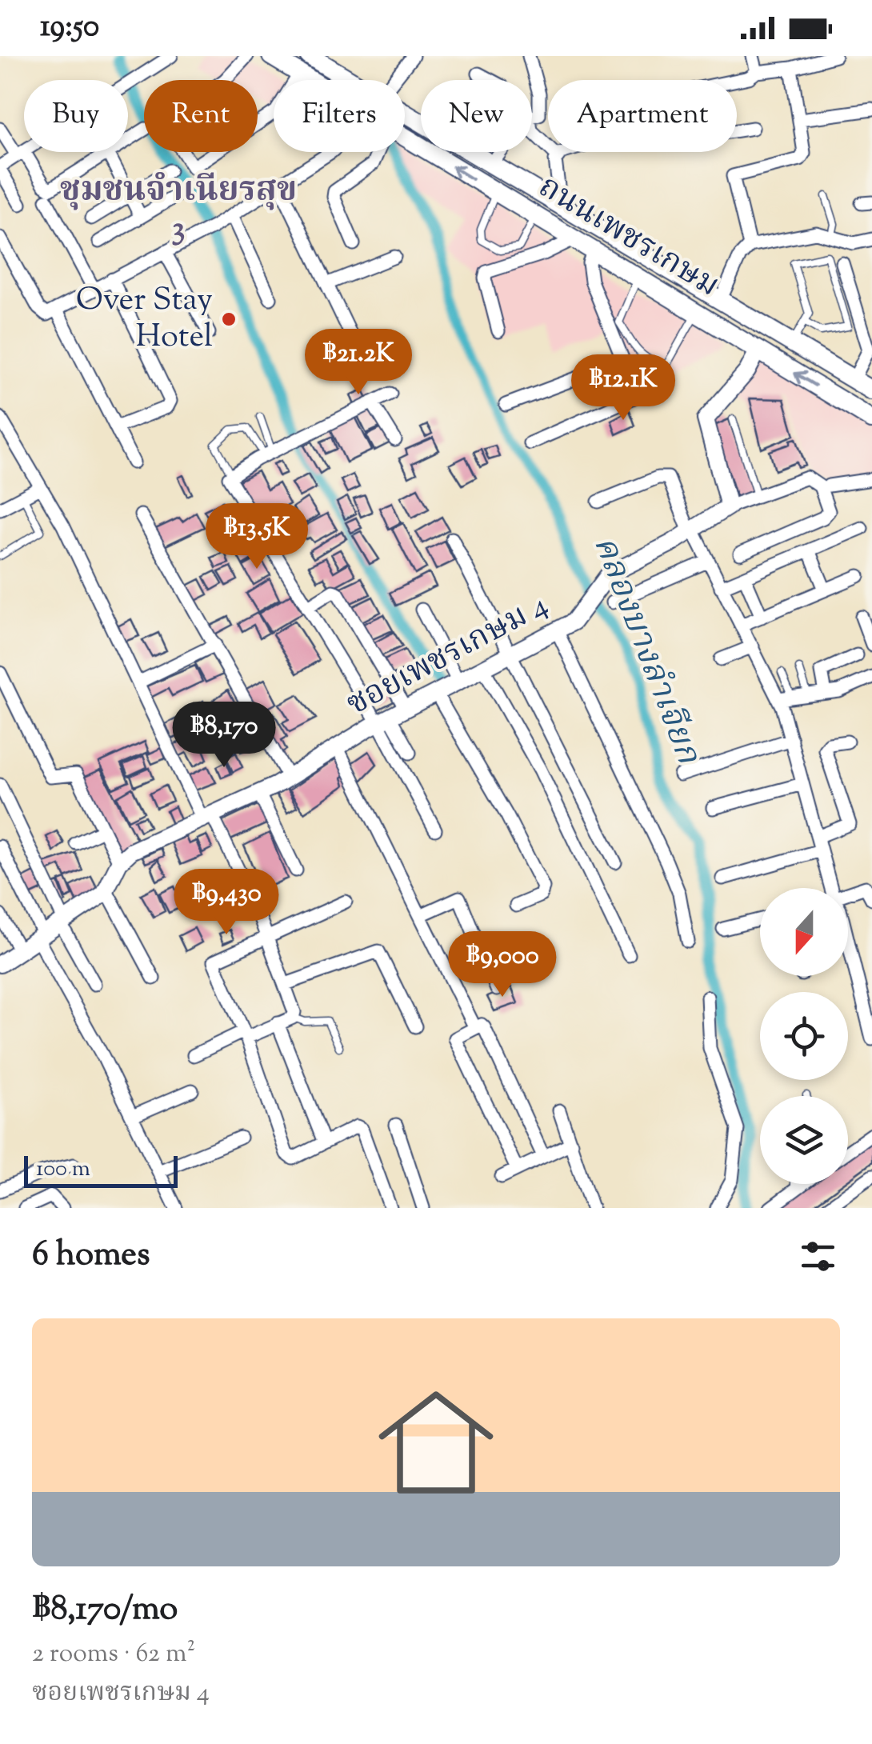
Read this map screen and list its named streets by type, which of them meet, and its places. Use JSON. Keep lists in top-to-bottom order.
{
  "streets": {
    "main road": ["ถนนเพชรเกษม"],
    "street": ["ซอยเพชรเกษม 4"]
  },
  "districts": ["ชุมชนจำเนียรสุข 3"],
  "water": ["คลองบางลำเจียก"],
  "places": ["Over Stay Hotel"],
  "scale_bar": "100 m",
  "north": "bottom",
  "page": {
    "status": "19:50",
    "chip": [
      "Buy",
      "Rent",
      "Filters",
      "New",
      "Apartment"
    ],
    "price": [
      "฿21.2K",
      "฿12.1K",
      "฿13.5K",
      "฿8,170",
      "฿9,430",
      "฿9,000"
    ],
    "scale": "100 m",
    "heading": "6 homes",
    "list": [
      {
        "name": "฿8,170/mo",
        "note": "2 rooms · 62 m² · ซอยเพชรเกษม 4"
      }
    ]
  }
}
